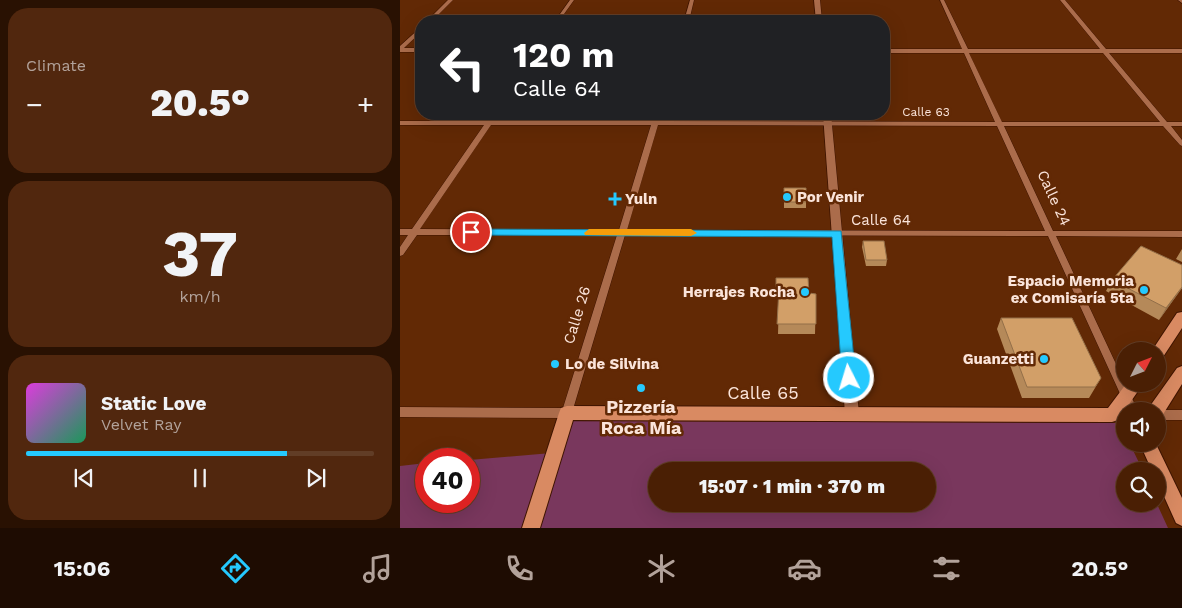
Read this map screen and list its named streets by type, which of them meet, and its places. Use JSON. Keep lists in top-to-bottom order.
{
  "streets": {
    "main road": ["Calle 26", "Calle 65"],
    "street": ["Calle 63", "Calle 24", "Calle 64"]
  },
  "crossings": [
    ["Calle 63", "Calle 24"],
    ["Calle 63", "Calle 26"],
    ["Calle 24", "Calle 64"],
    ["Calle 64", "Calle 26"],
    ["Calle 26", "Calle 65"]
  ],
  "places": {
    "other": [
      "Por Venir",
      "Espacio Memoria ex Comisaría 5ta",
      "Herrajes Rocha",
      "Guanzetti",
      "Lo de Silvina",
      "Pizzería Roca Mía"
    ],
    "health": ["Yuln"]
  },
  "north": "top right",
  "page": {
    "tile": [
      "Climate",
      ["37", "km/h"]
    ],
    "turn": ["120 m", "Calle 64"],
    "heat": ["−", "20.5°", "+"],
    "song": ["Static Love", "Velvet Ray"],
    "limit": "40",
    "trip": "15:07 · 1 min · 370 m",
    "tabs": ["15:06", "20.5°"]
  }
}
